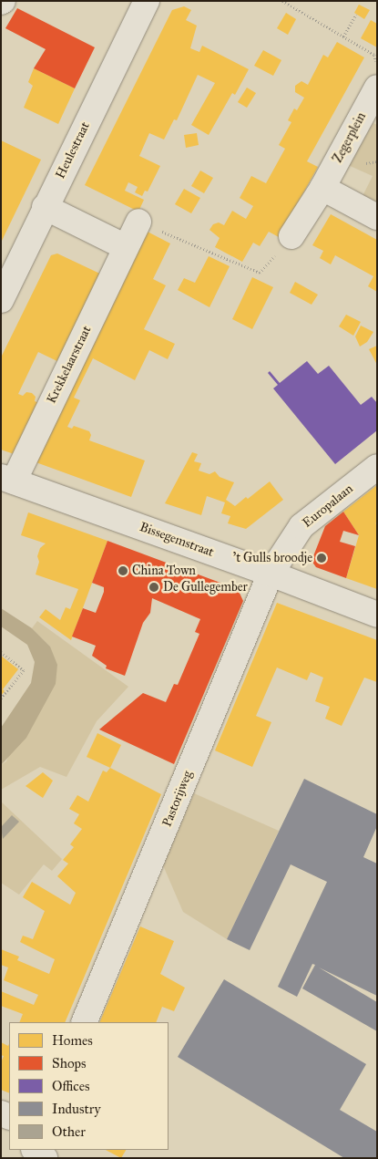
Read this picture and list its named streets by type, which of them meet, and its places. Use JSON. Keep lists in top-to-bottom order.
{
  "streets": {
    "street": [
      "Zegerplein",
      "Heulestraat",
      "Krekkelaarstraat",
      "Europalaan",
      "Bissegemstraat",
      "Pastorijweg"
    ]
  },
  "crossings": [
    ["Krekkelaarstraat", "Bissegemstraat"],
    ["Europalaan", "Bissegemstraat"],
    ["Europalaan", "Pastorijweg"],
    ["Bissegemstraat", "Pastorijweg"]
  ],
  "places": ["'t Gulls broodje", "China Town", "De Gullegember"],
  "legend": [
    "Homes",
    "Shops",
    "Offices",
    "Industry",
    "Other"
  ]
}
